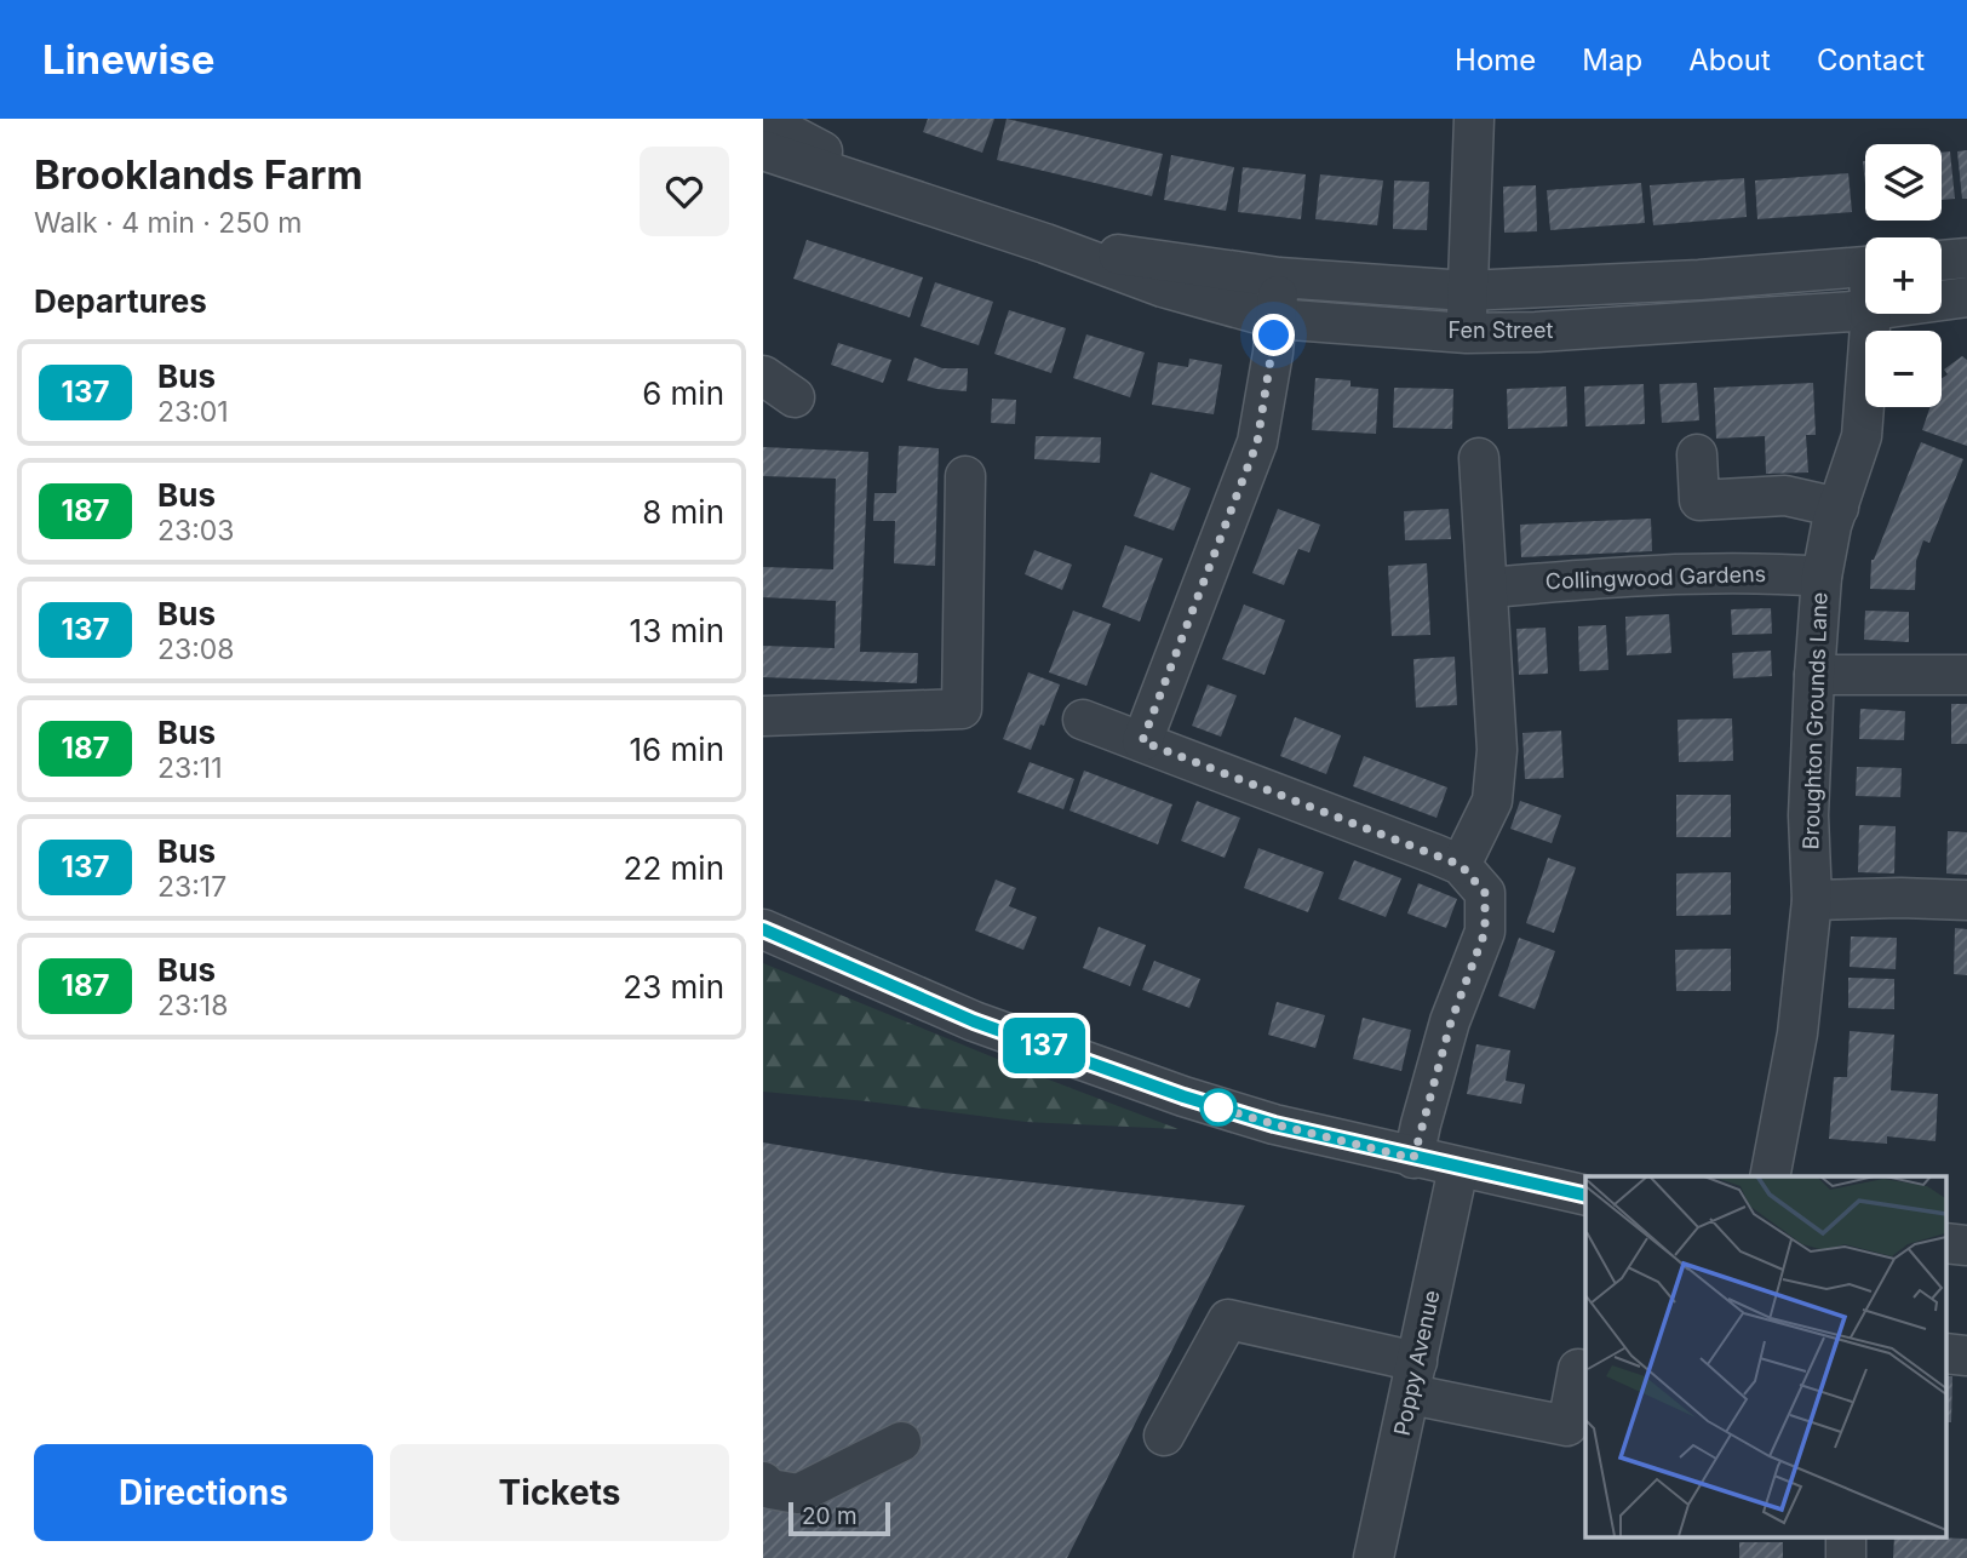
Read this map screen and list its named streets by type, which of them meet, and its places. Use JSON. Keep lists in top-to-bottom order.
{
  "streets": {
    "street": [
      "Fen Street",
      "Collingwood Gardens",
      "Broughton Grounds Lane",
      "Poppy Avenue"
    ]
  },
  "crossings": [
    ["Collingwood Gardens", "Broughton Grounds Lane"]
  ],
  "lines": ["bus line 137"],
  "scale_bar": "20 m",
  "page": {
    "header": "Linewise",
    "nav": [
      "Home",
      "Map",
      "About",
      "Contact"
    ],
    "heading": [
      ["Brooklands Farm", "Walk · 4 min · 250 m"],
      "Departures"
    ],
    "on_map": "137",
    "map_buttons": ["+", "−"],
    "list": [
      {
        "mark": "137",
        "name": "Bus",
        "note": "23:01",
        "value": "6 min"
      },
      {
        "mark": "187",
        "name": "Bus",
        "note": "23:03",
        "value": "8 min"
      },
      {
        "mark": "137",
        "name": "Bus",
        "note": "23:08",
        "value": "13 min"
      },
      {
        "mark": "187",
        "name": "Bus",
        "note": "23:11",
        "value": "16 min"
      },
      {
        "mark": "137",
        "name": "Bus",
        "note": "23:17",
        "value": "22 min"
      },
      {
        "mark": "187",
        "name": "Bus",
        "note": "23:18",
        "value": "23 min"
      }
    ],
    "buttons": ["Directions", "Tickets"],
    "scale": "20 m"
  }
}
